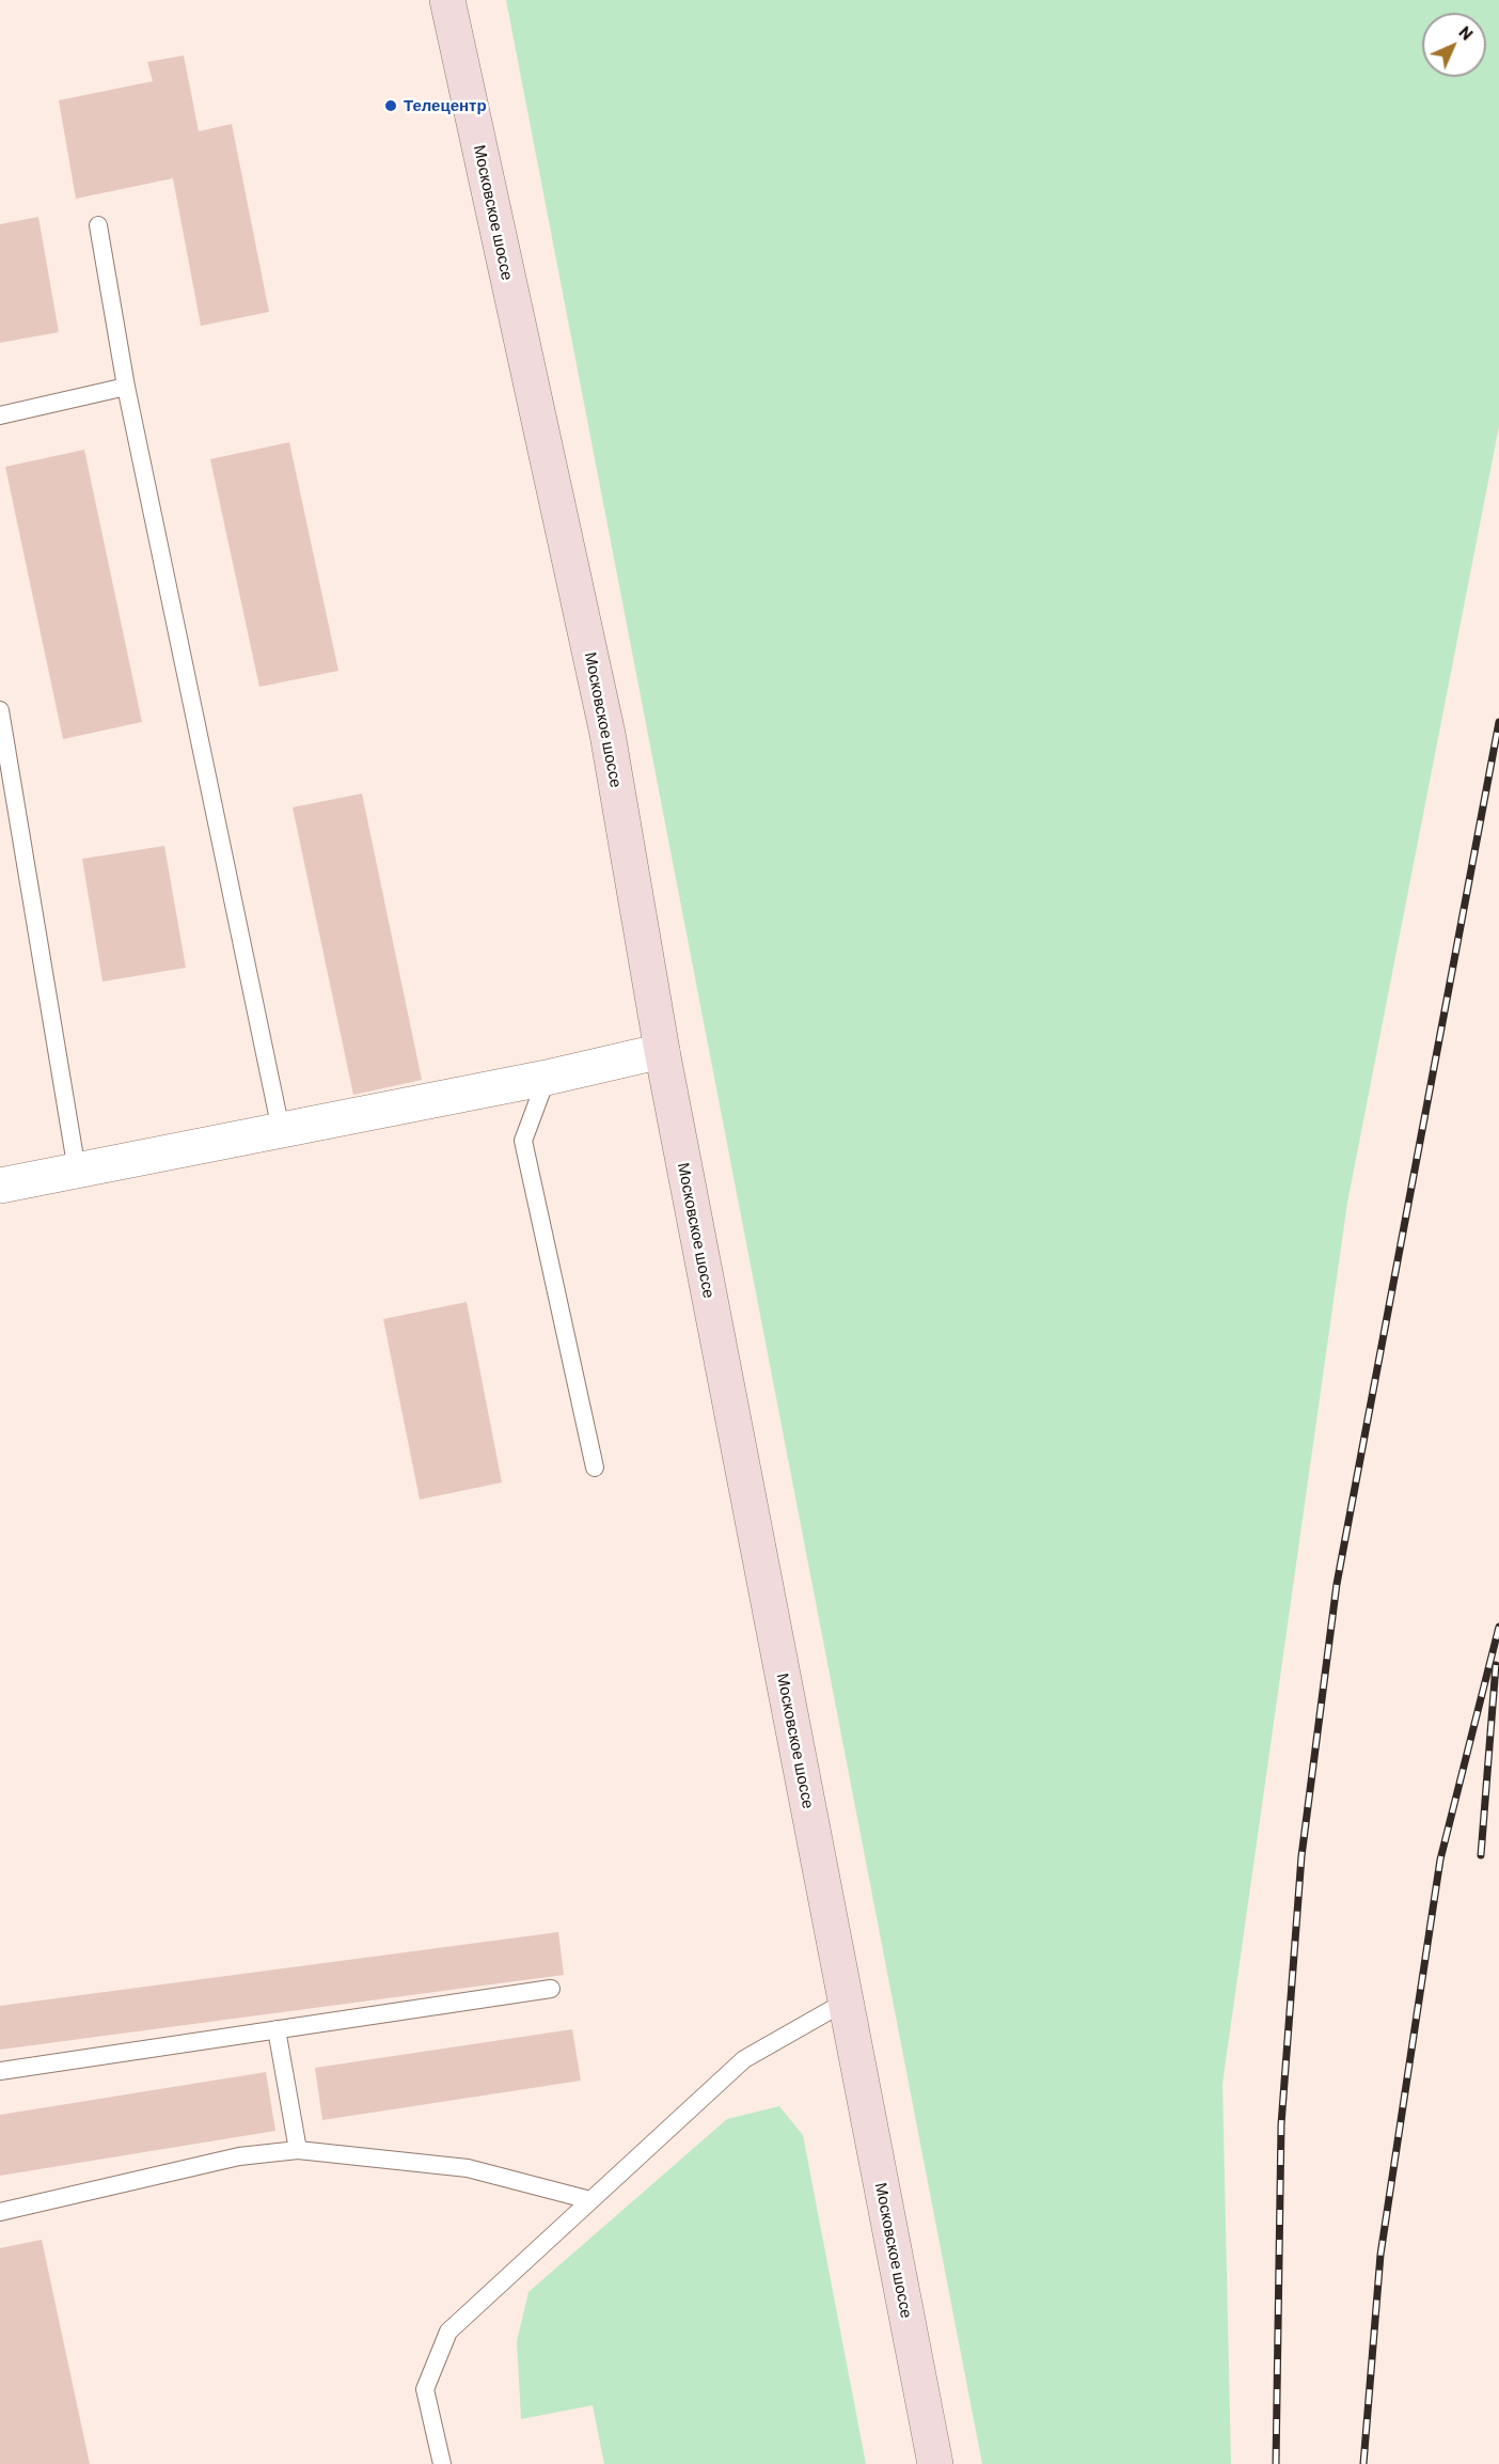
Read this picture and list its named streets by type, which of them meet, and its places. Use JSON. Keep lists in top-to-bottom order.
{
  "streets": {
    "main road": ["Московское шоссе"]
  },
  "places": ["Телецентр"],
  "north": "top right"
}
